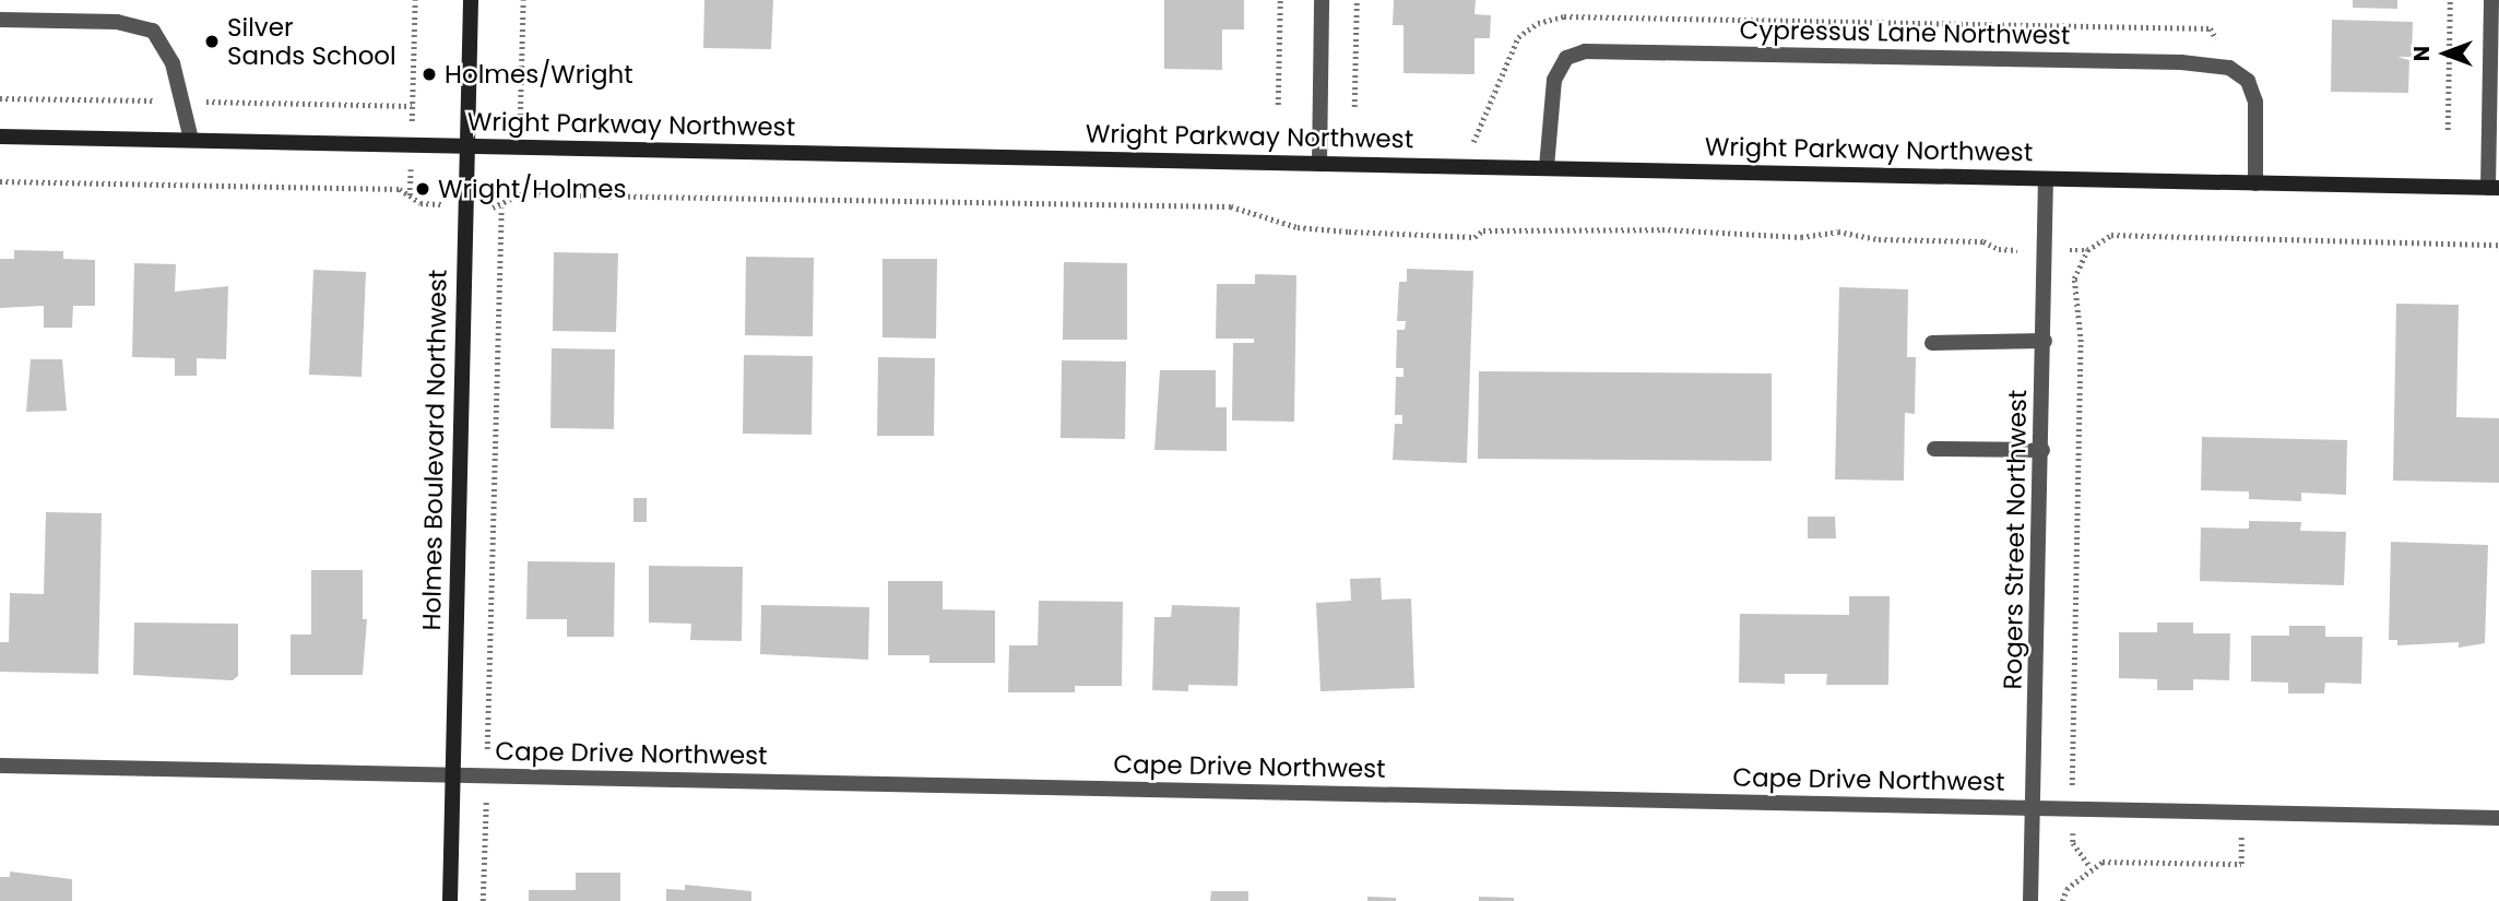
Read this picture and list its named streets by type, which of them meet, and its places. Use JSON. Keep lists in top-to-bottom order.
{
  "streets": {
    "street": [
      "Cypressus Lane Northwest",
      "Wright Parkway Northwest",
      "Holmes Boulevard Northwest",
      "Rogers Street Northwest",
      "Cape Drive Northwest"
    ]
  },
  "crossings": [
    ["Cypressus Lane Northwest", "Wright Parkway Northwest"],
    ["Wright Parkway Northwest", "Holmes Boulevard Northwest"],
    ["Wright Parkway Northwest", "Rogers Street Northwest"],
    ["Holmes Boulevard Northwest", "Cape Drive Northwest"],
    ["Rogers Street Northwest", "Cape Drive Northwest"]
  ],
  "places": ["Silver Sands School", "Holmes/Wright", "Wright/Holmes"],
  "north": "left"
}
